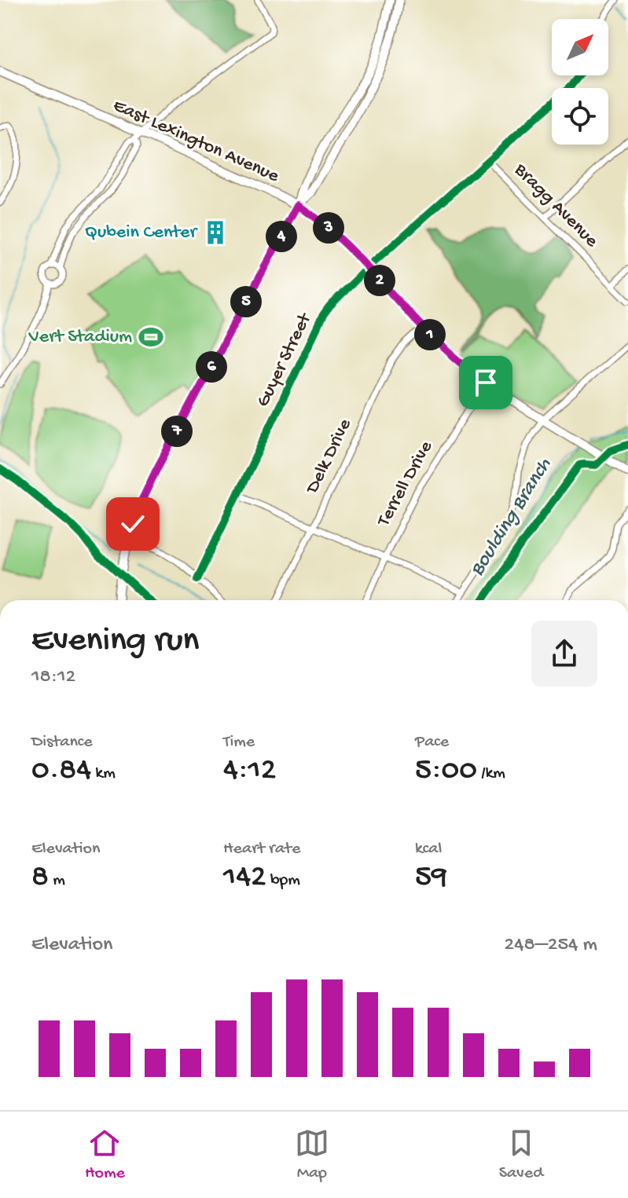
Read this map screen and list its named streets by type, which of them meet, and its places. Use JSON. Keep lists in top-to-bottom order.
{
  "streets": {
    "main road": ["East Lexington Avenue"],
    "street": [
      "Bragg Avenue",
      "Guyer Street",
      "Delk Drive",
      "Terrell Drive"
    ]
  },
  "crossings": [
    ["East Lexington Avenue", "Guyer Street"],
    ["East Lexington Avenue", "Delk Drive"],
    ["East Lexington Avenue", "Terrell Drive"],
    ["Bragg Avenue", "Guyer Street"]
  ],
  "water": ["Boulding Branch"],
  "places": {
    "building": ["Qubein Center"],
    "sports": ["Vert Stadium"]
  },
  "north": "top right",
  "page": {
    "pins": [
      "3",
      "4",
      "2",
      "5",
      "1",
      "6",
      "7"
    ],
    "heading": ["Evening run", "18:12"],
    "stats": [
      ["Distance", "0.84 km"],
      ["Time", "4:12"],
      ["Pace", "5:00 /km"],
      ["Elevation", "8 m"],
      ["Heart rate", "142 bpm"],
      ["kcal", "59"]
    ],
    "chart": ["Elevation", "248–254 m"],
    "tabs": ["Home", "Map", "Saved"]
  }
}
